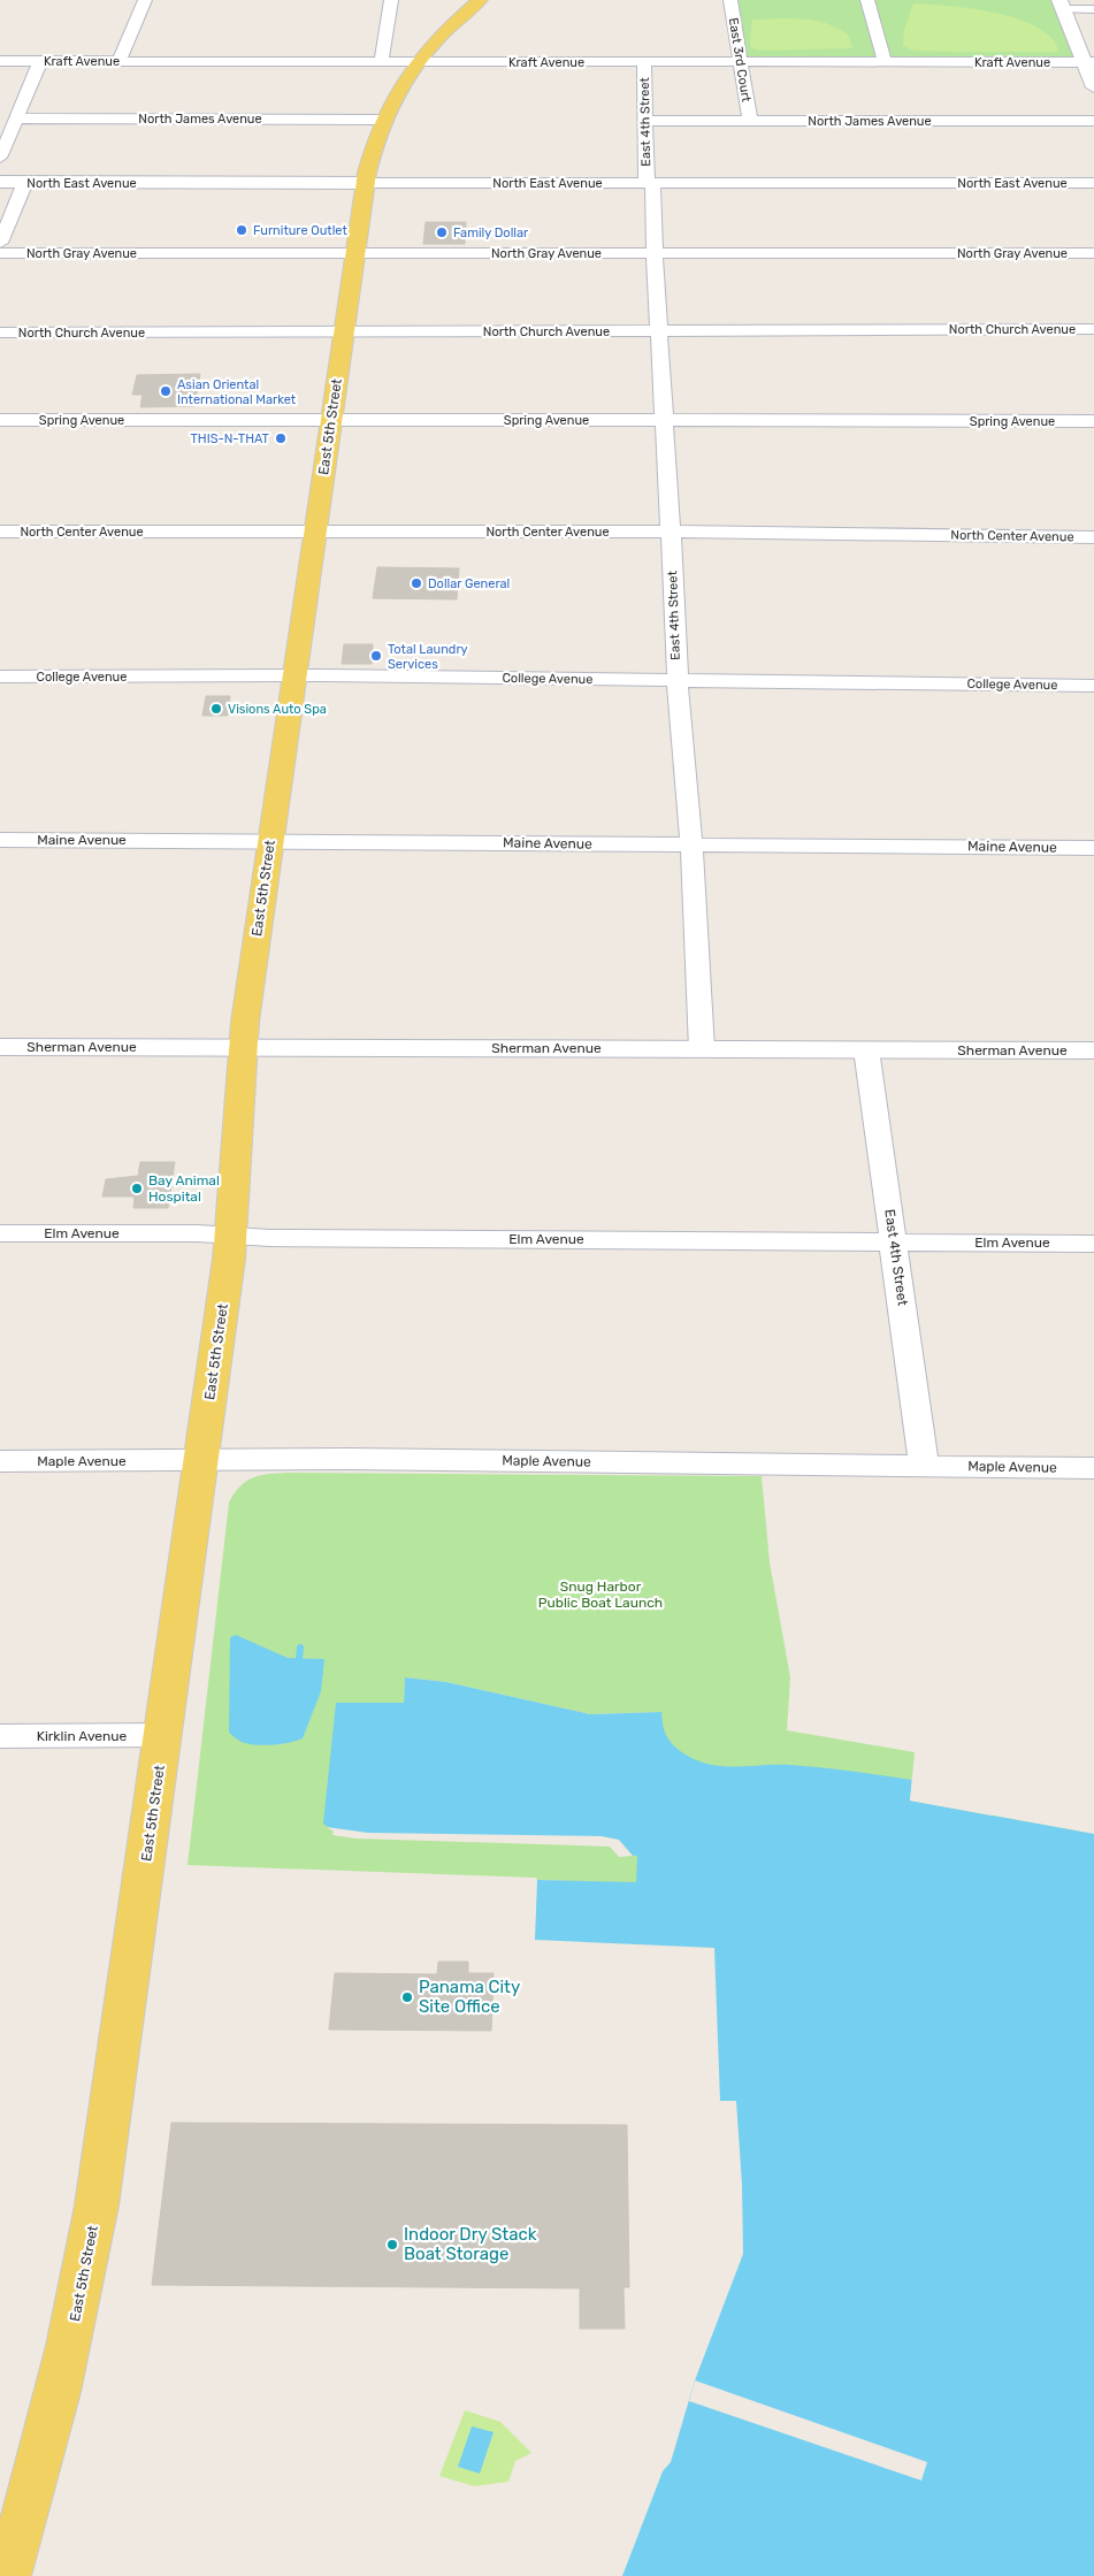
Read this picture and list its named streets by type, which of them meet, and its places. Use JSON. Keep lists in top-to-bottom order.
{
  "streets": {
    "main road": ["East 5th Street"],
    "street": [
      "East 3rd Court",
      "Kraft Avenue",
      "North James Avenue",
      "East 4th Street",
      "North East Avenue",
      "North Gray Avenue",
      "North Church Avenue",
      "Spring Avenue",
      "North Center Avenue",
      "College Avenue",
      "Maine Avenue",
      "Sherman Avenue",
      "Elm Avenue",
      "Maple Avenue",
      "Kirklin Avenue"
    ]
  },
  "crossings": [
    ["East 3rd Court", "Kraft Avenue"],
    ["East 3rd Court", "North James Avenue"],
    ["Kraft Avenue", "East 4th Street"],
    ["Kraft Avenue", "East 5th Street"],
    ["North James Avenue", "East 4th Street"],
    ["North James Avenue", "East 5th Street"],
    ["East 4th Street", "North East Avenue"],
    ["East 4th Street", "North Gray Avenue"],
    ["East 4th Street", "North Church Avenue"],
    ["East 4th Street", "Spring Avenue"],
    ["East 4th Street", "North Center Avenue"],
    ["East 4th Street", "College Avenue"],
    ["East 4th Street", "Maine Avenue"],
    ["East 4th Street", "Sherman Avenue"],
    ["East 4th Street", "Elm Avenue"],
    ["East 4th Street", "Maple Avenue"],
    ["North East Avenue", "East 5th Street"],
    ["North Gray Avenue", "East 5th Street"],
    ["North Church Avenue", "East 5th Street"],
    ["Spring Avenue", "East 5th Street"],
    ["East 5th Street", "North Center Avenue"],
    ["East 5th Street", "College Avenue"],
    ["East 5th Street", "Maine Avenue"],
    ["East 5th Street", "Sherman Avenue"],
    ["East 5th Street", "Elm Avenue"],
    ["East 5th Street", "Maple Avenue"],
    ["East 5th Street", "Kirklin Avenue"]
  ],
  "parks": ["Snug Harbor Public Boat Launch"],
  "places": [
    "Furniture Outlet",
    "Family Dollar",
    "Asian Oriental International Market",
    "THIS-N-THAT",
    "Dollar General",
    "Total Laundry Services",
    "Visions Auto Spa",
    "Bay Animal Hospital",
    "Panama City Site Office",
    "Indoor Dry Stack Boat Storage"
  ]
}
